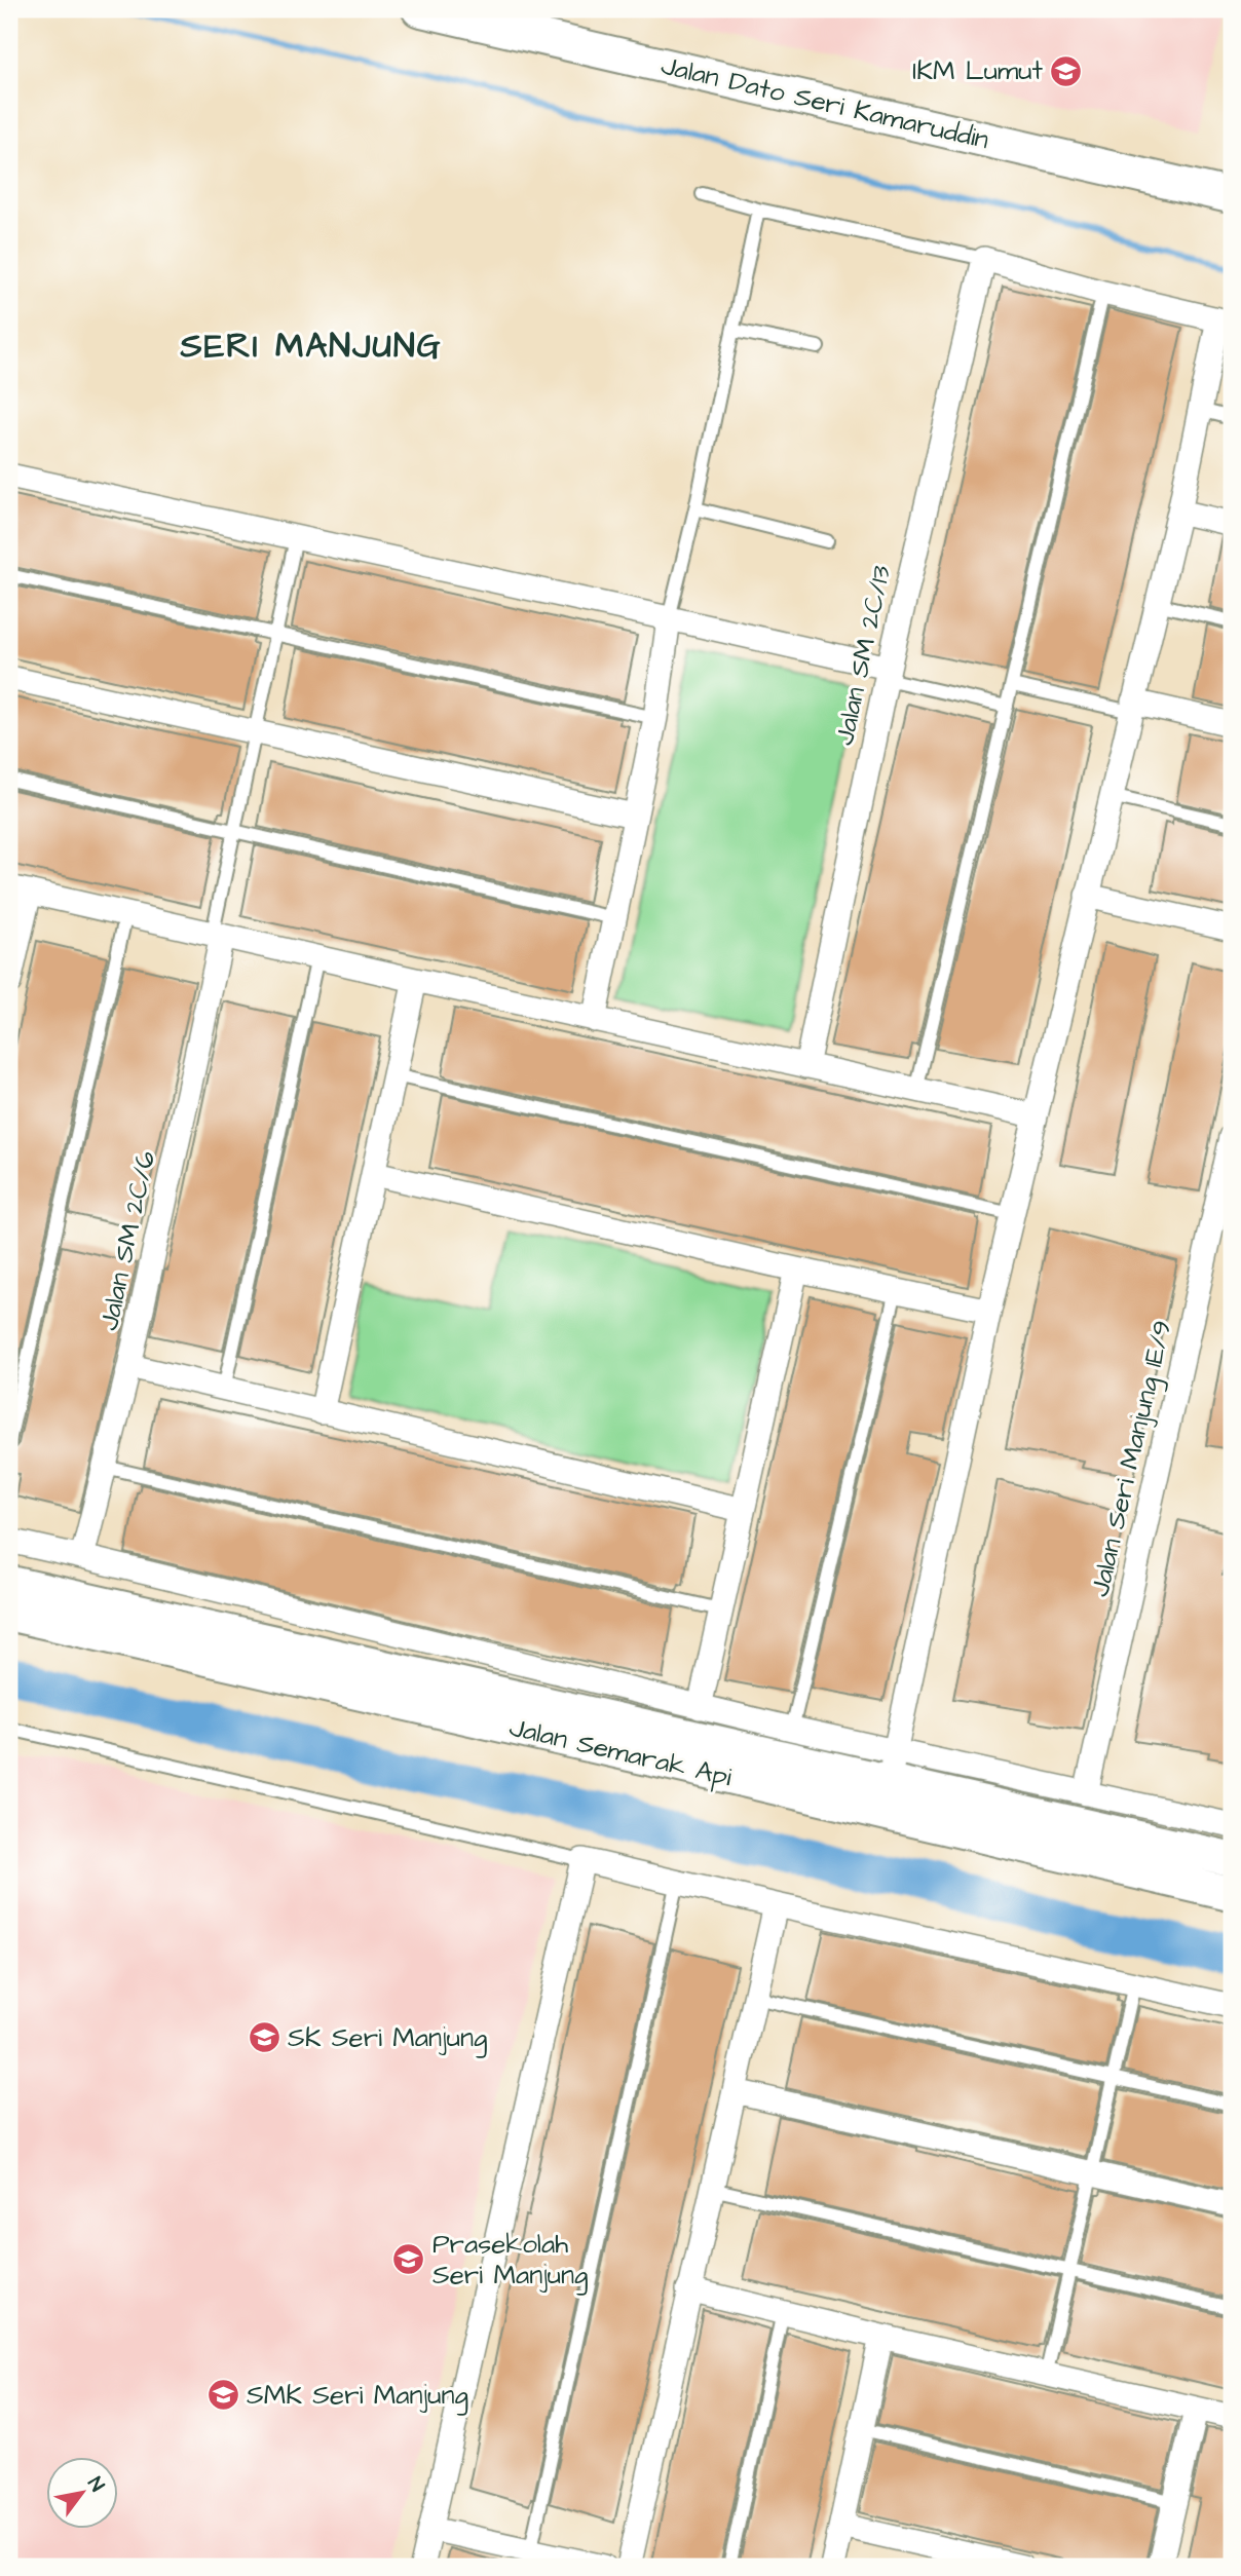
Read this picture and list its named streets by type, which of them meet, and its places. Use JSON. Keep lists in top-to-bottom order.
{
  "streets": {
    "street": [
      "Jalan Dato Seri Kamaruddin",
      "Jalan SM 2C/13",
      "Jalan SM 2C/6",
      "Jalan Seri Manjung 1E/9",
      "Jalan Semarak Api"
    ]
  },
  "districts": ["SERI MANJUNG"],
  "places": {
    "school or university": [
      "IKM Lumut",
      "SK Seri Manjung",
      "Prasekolah Seri Manjung",
      "SMK Seri Manjung"
    ]
  },
  "north": "top right"
}
